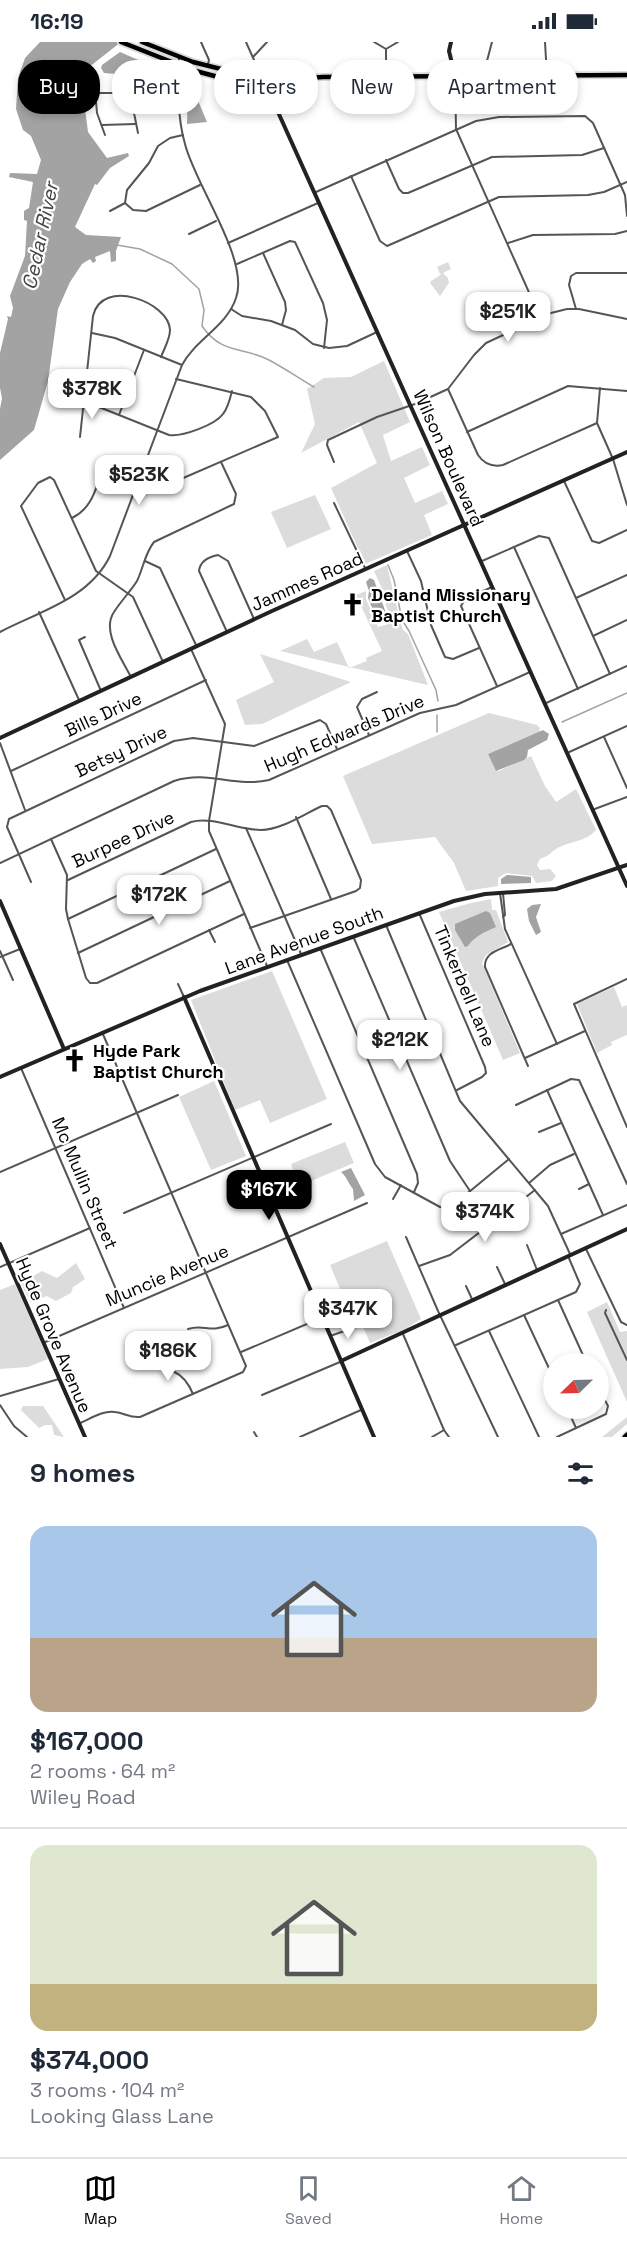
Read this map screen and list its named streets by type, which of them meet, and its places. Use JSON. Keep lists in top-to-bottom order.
{
  "streets": {
    "street": [
      "Wilson Boulevard",
      "Jammes Road",
      "Bills Drive",
      "Hugh Edwards Drive",
      "Betsy Drive",
      "Burpee Drive",
      "Lane Avenue South",
      "Tinkerbell Lane",
      "Mc Mullin Street",
      "Muncie Avenue",
      "Hyde Grove Avenue"
    ]
  },
  "crossings": [
    ["Wilson Boulevard", "Jammes Road"],
    ["Wilson Boulevard", "Hugh Edwards Drive"],
    ["Wilson Boulevard", "Lane Avenue South"],
    ["Hugh Edwards Drive", "Betsy Drive"],
    ["Lane Avenue South", "Tinkerbell Lane"],
    ["Lane Avenue South", "Mc Mullin Street"],
    ["Mc Mullin Street", "Muncie Avenue"],
    ["Muncie Avenue", "Hyde Grove Avenue"]
  ],
  "water": ["Cedar River"],
  "places": {
    "church": ["Deland Missionary Baptist Church", "Hyde Park Baptist Church"]
  },
  "north": "bottom left",
  "page": {
    "status": "16:19",
    "chip": [
      "Buy",
      "Rent",
      "Filters",
      "New",
      "Apartment"
    ],
    "price": [
      "$251K",
      "$378K",
      "$523K",
      "$172K",
      "$212K",
      "$167K",
      "$374K",
      "$347K",
      "$186K"
    ],
    "heading": "9 homes",
    "list": [
      {
        "name": "$167,000",
        "note": "2 rooms · 64 m² · Wiley Road"
      },
      {
        "name": "$374,000",
        "note": "3 rooms · 104 m² · Looking Glass Lane"
      }
    ],
    "tabs": ["Map", "Saved", "Home"]
  }
}
